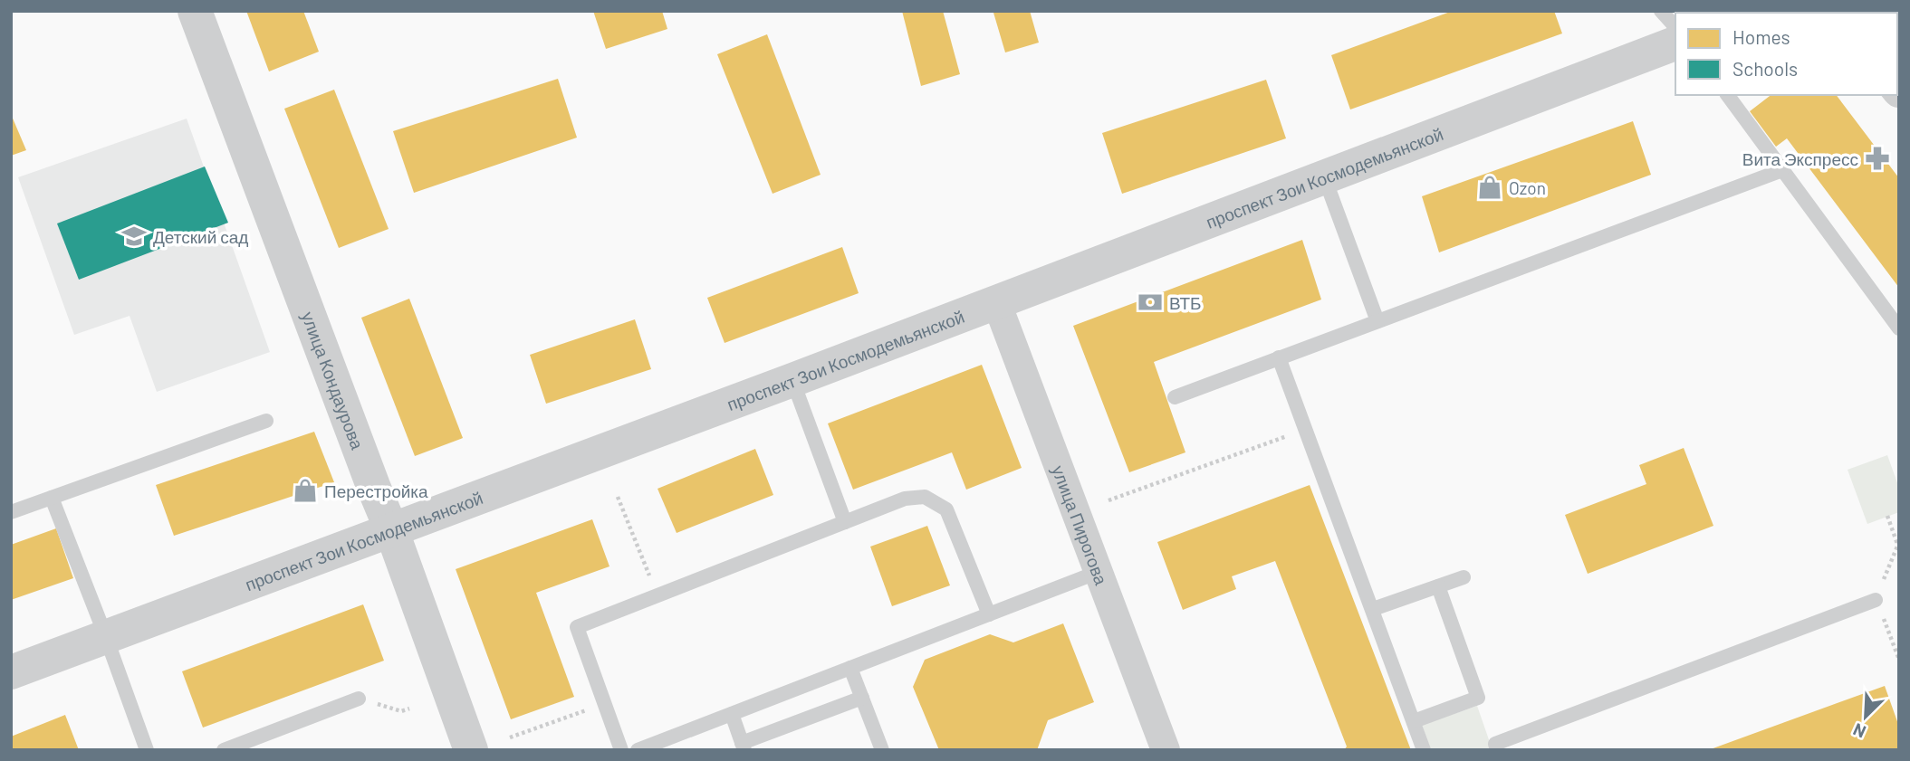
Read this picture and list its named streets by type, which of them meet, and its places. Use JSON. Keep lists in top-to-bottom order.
{
  "streets": {
    "street": ["проспект Зои Космодемьянской", "улица Кондаурова", "улица Пирогова"]
  },
  "crossings": [
    ["проспект Зои Космодемьянской", "улица Кондаурова"],
    ["проспект Зои Космодемьянской", "улица Пирогова"]
  ],
  "places": {
    "pharmacy": ["Вита Экспресс"],
    "shop": ["Ozon", "Перестройка"],
    "school or university": ["Детский сад"],
    "bank": ["ВТБ"]
  },
  "legend": ["Homes", "Schools"],
  "north": "bottom left"
}
